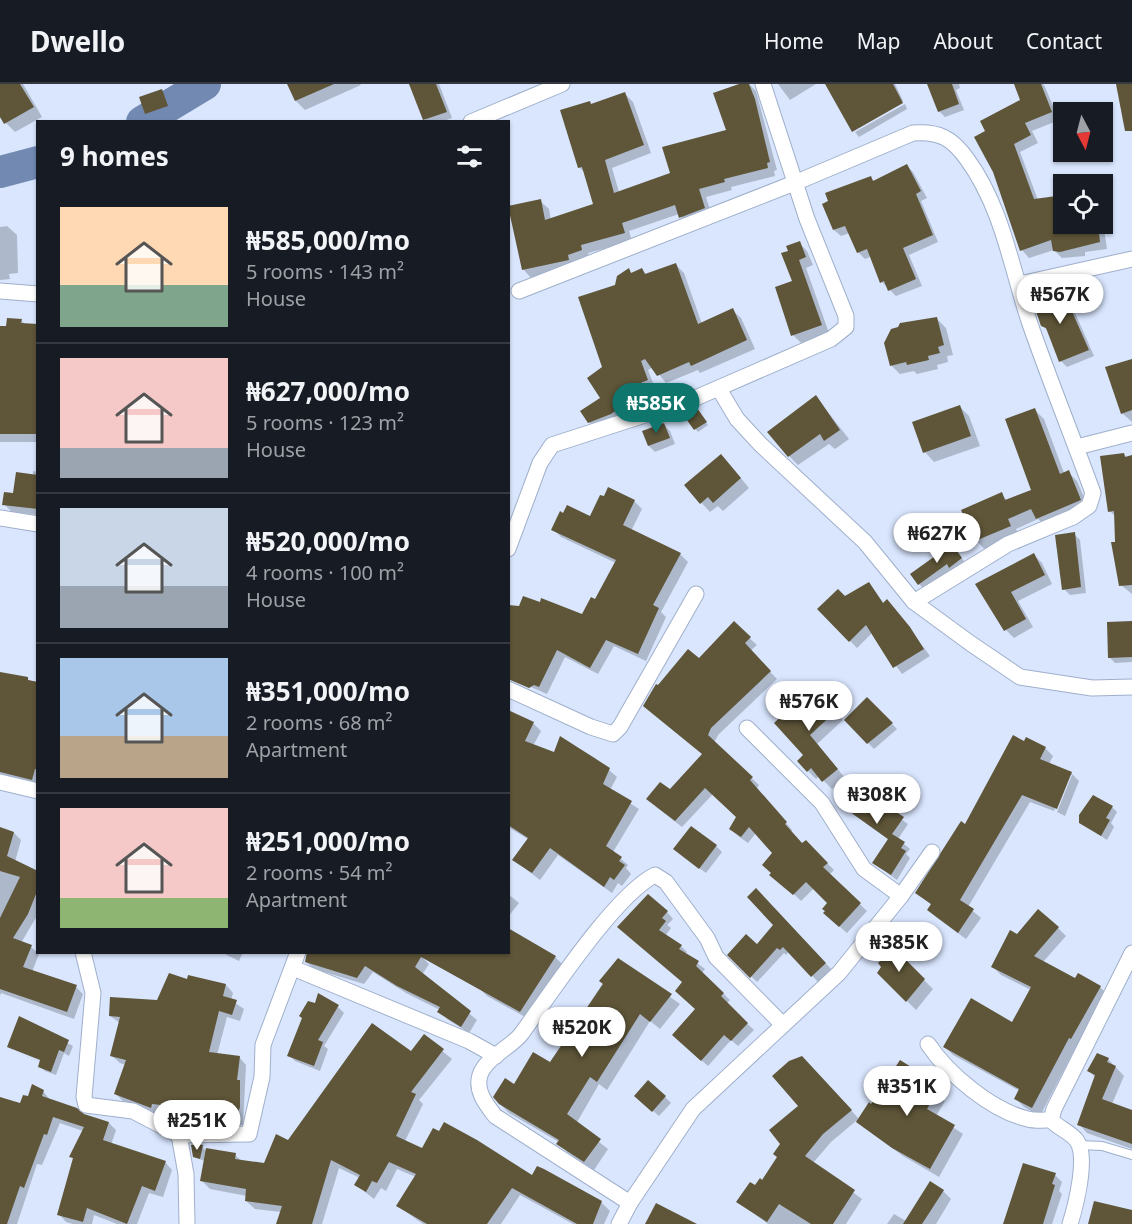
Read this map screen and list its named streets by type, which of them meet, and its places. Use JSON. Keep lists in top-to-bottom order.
{
  "north": "bottom",
  "page": {
    "header": "Dwello",
    "nav": [
      "Home",
      "Map",
      "About",
      "Contact"
    ],
    "heading": "9 homes",
    "list": [
      {
        "name": "₦585,000/mo",
        "note": "5 rooms · 143 m² · House"
      },
      {
        "name": "₦627,000/mo",
        "note": "5 rooms · 123 m² · House"
      },
      {
        "name": "₦520,000/mo",
        "note": "4 rooms · 100 m² · House"
      },
      {
        "name": "₦351,000/mo",
        "note": "2 rooms · 68 m² · Apartment"
      },
      {
        "name": "₦251,000/mo",
        "note": "2 rooms · 54 m² · Apartment"
      }
    ],
    "price": [
      "₦567K",
      "₦585K",
      "₦627K",
      "₦576K",
      "₦308K",
      "₦385K",
      "₦520K",
      "₦351K",
      "₦251K"
    ]
  }
}
